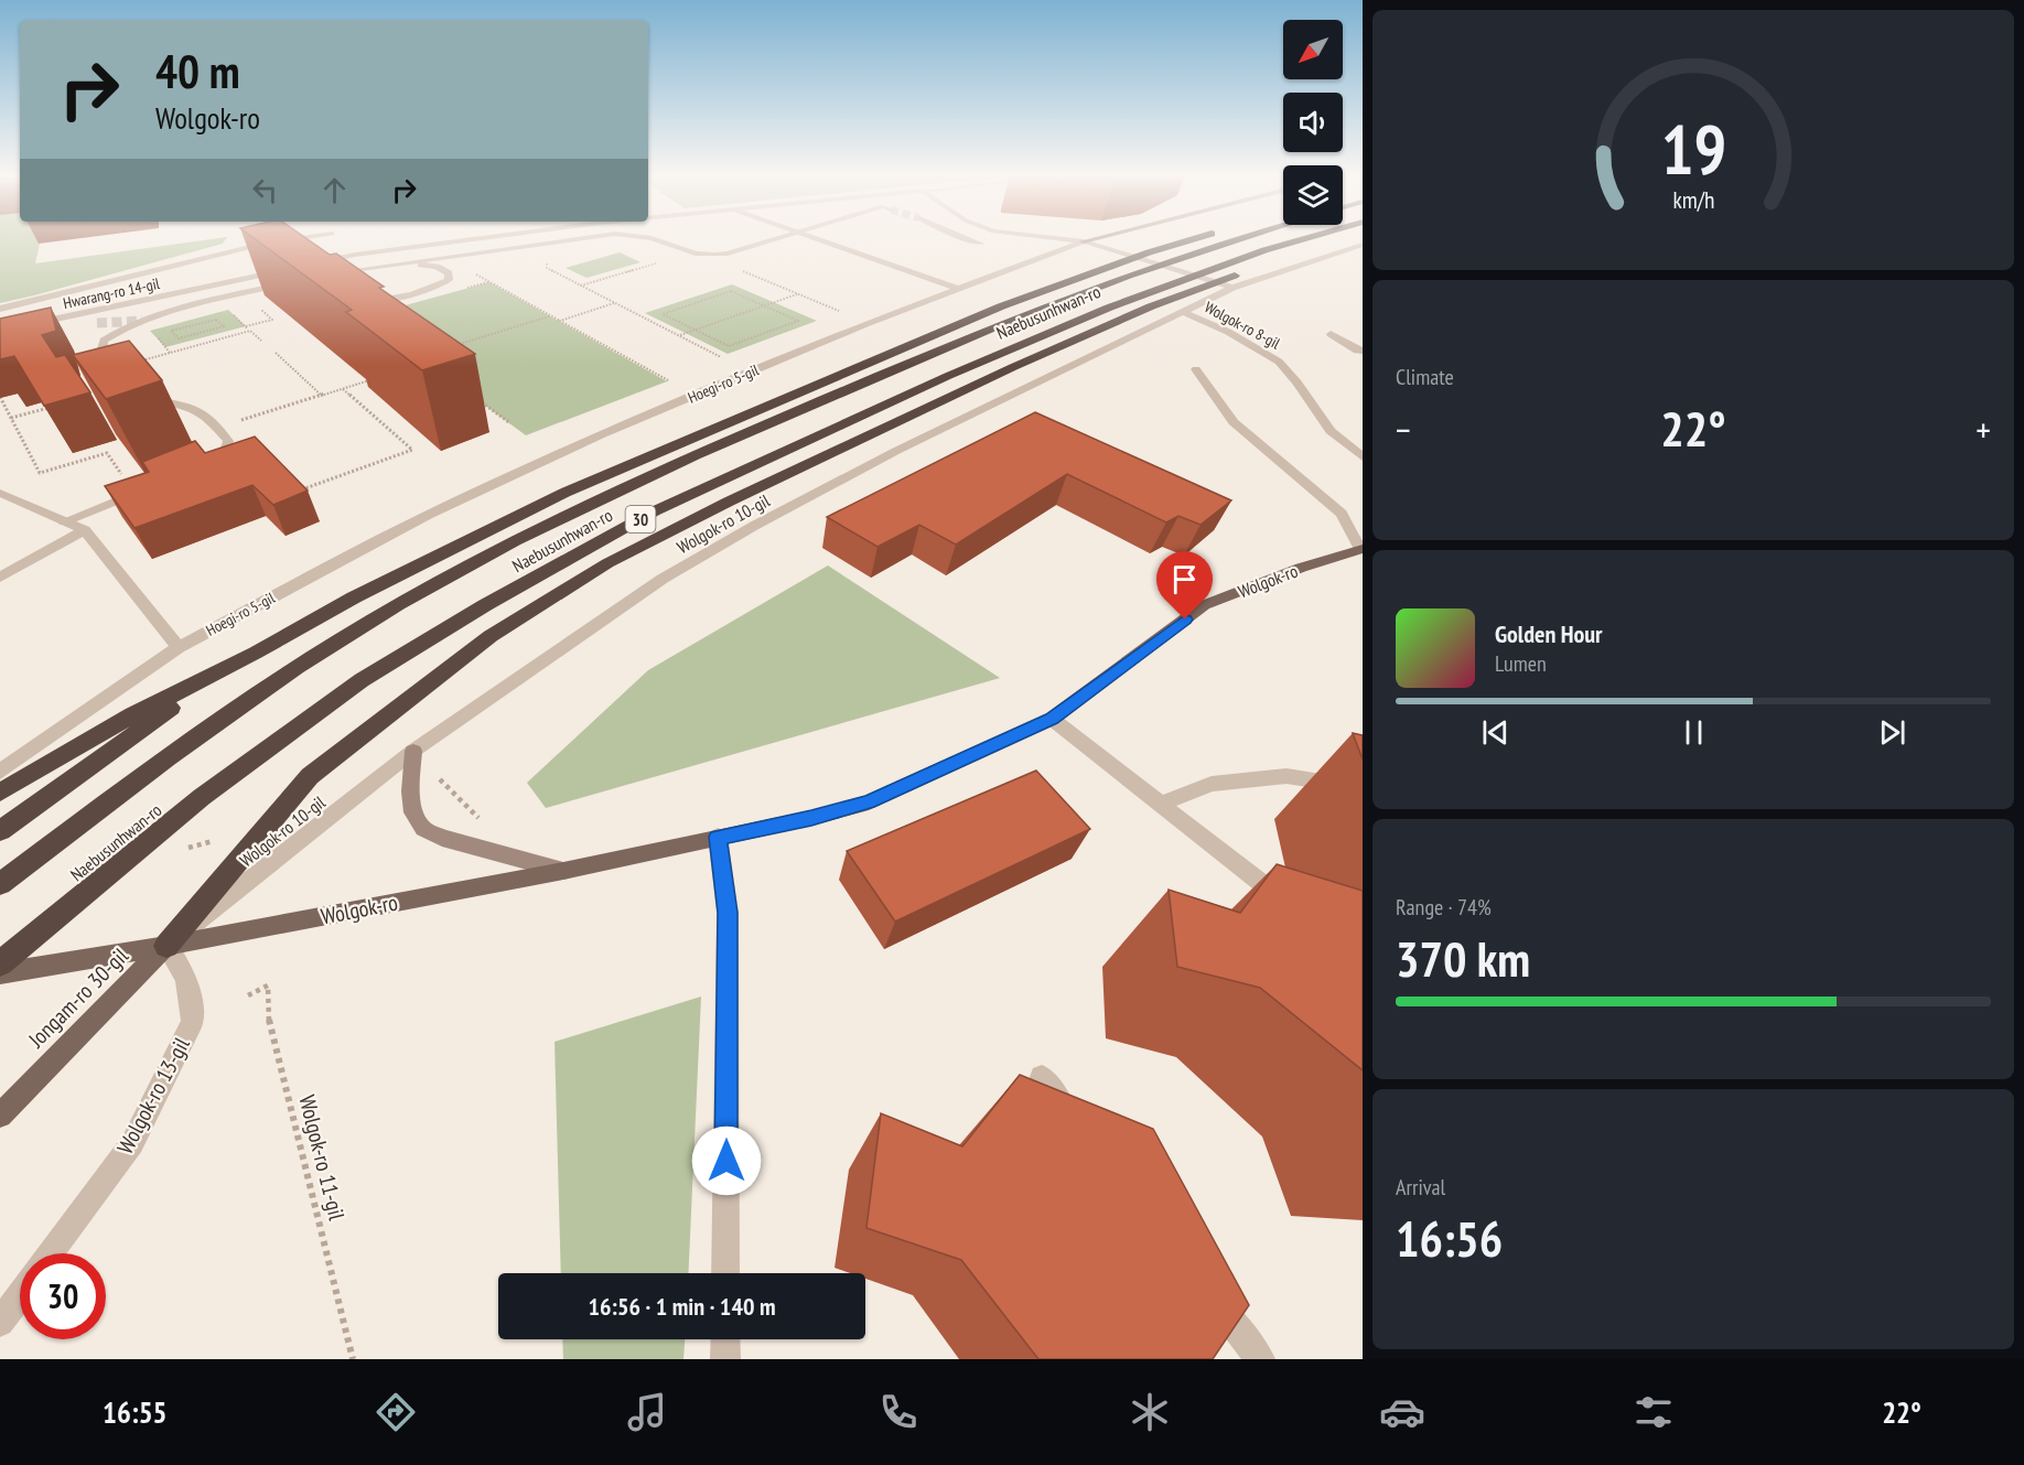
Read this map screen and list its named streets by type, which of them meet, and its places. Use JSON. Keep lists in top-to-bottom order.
{
  "streets": {
    "highway": ["Naebusunhwan-ro", "30"],
    "main road": ["Wolgok-ro", "Jongam-ro 30-gil"],
    "street": [
      "Hwarang-ro 14-gil",
      "Wolgok-ro 8-gil",
      "Hoegi-ro 5-gil",
      "Wolgok-ro 10-gil",
      "Wolgok-ro 13-gil"
    ],
    "path": ["Wolgok-ro 11-gil"]
  },
  "crossings": [
    ["Wolgok-ro 8-gil", "Wolgok-ro 10-gil"],
    ["Wolgok-ro 10-gil", "Wolgok-ro"],
    ["Wolgok-ro 10-gil", "Jongam-ro 30-gil"],
    ["Wolgok-ro 10-gil", "Wolgok-ro 13-gil"],
    ["Wolgok-ro", "Jongam-ro 30-gil"],
    ["Wolgok-ro", "Wolgok-ro 13-gil"],
    ["Jongam-ro 30-gil", "Wolgok-ro 13-gil"]
  ],
  "north": "bottom left",
  "page": {
    "turn": ["40 m", "Wolgok-ro"],
    "tile": [
      "Climate",
      ["Range · 74%", "370 km"],
      ["Arrival", "16:56"]
    ],
    "heat": ["−", "22°", "+"],
    "song": ["Golden Hour", "Lumen"],
    "limit": "30",
    "trip": "16:56 · 1 min · 140 m",
    "tabs": ["16:55", "22°"],
    "gauge": ["19", "km/h"]
  }
}
